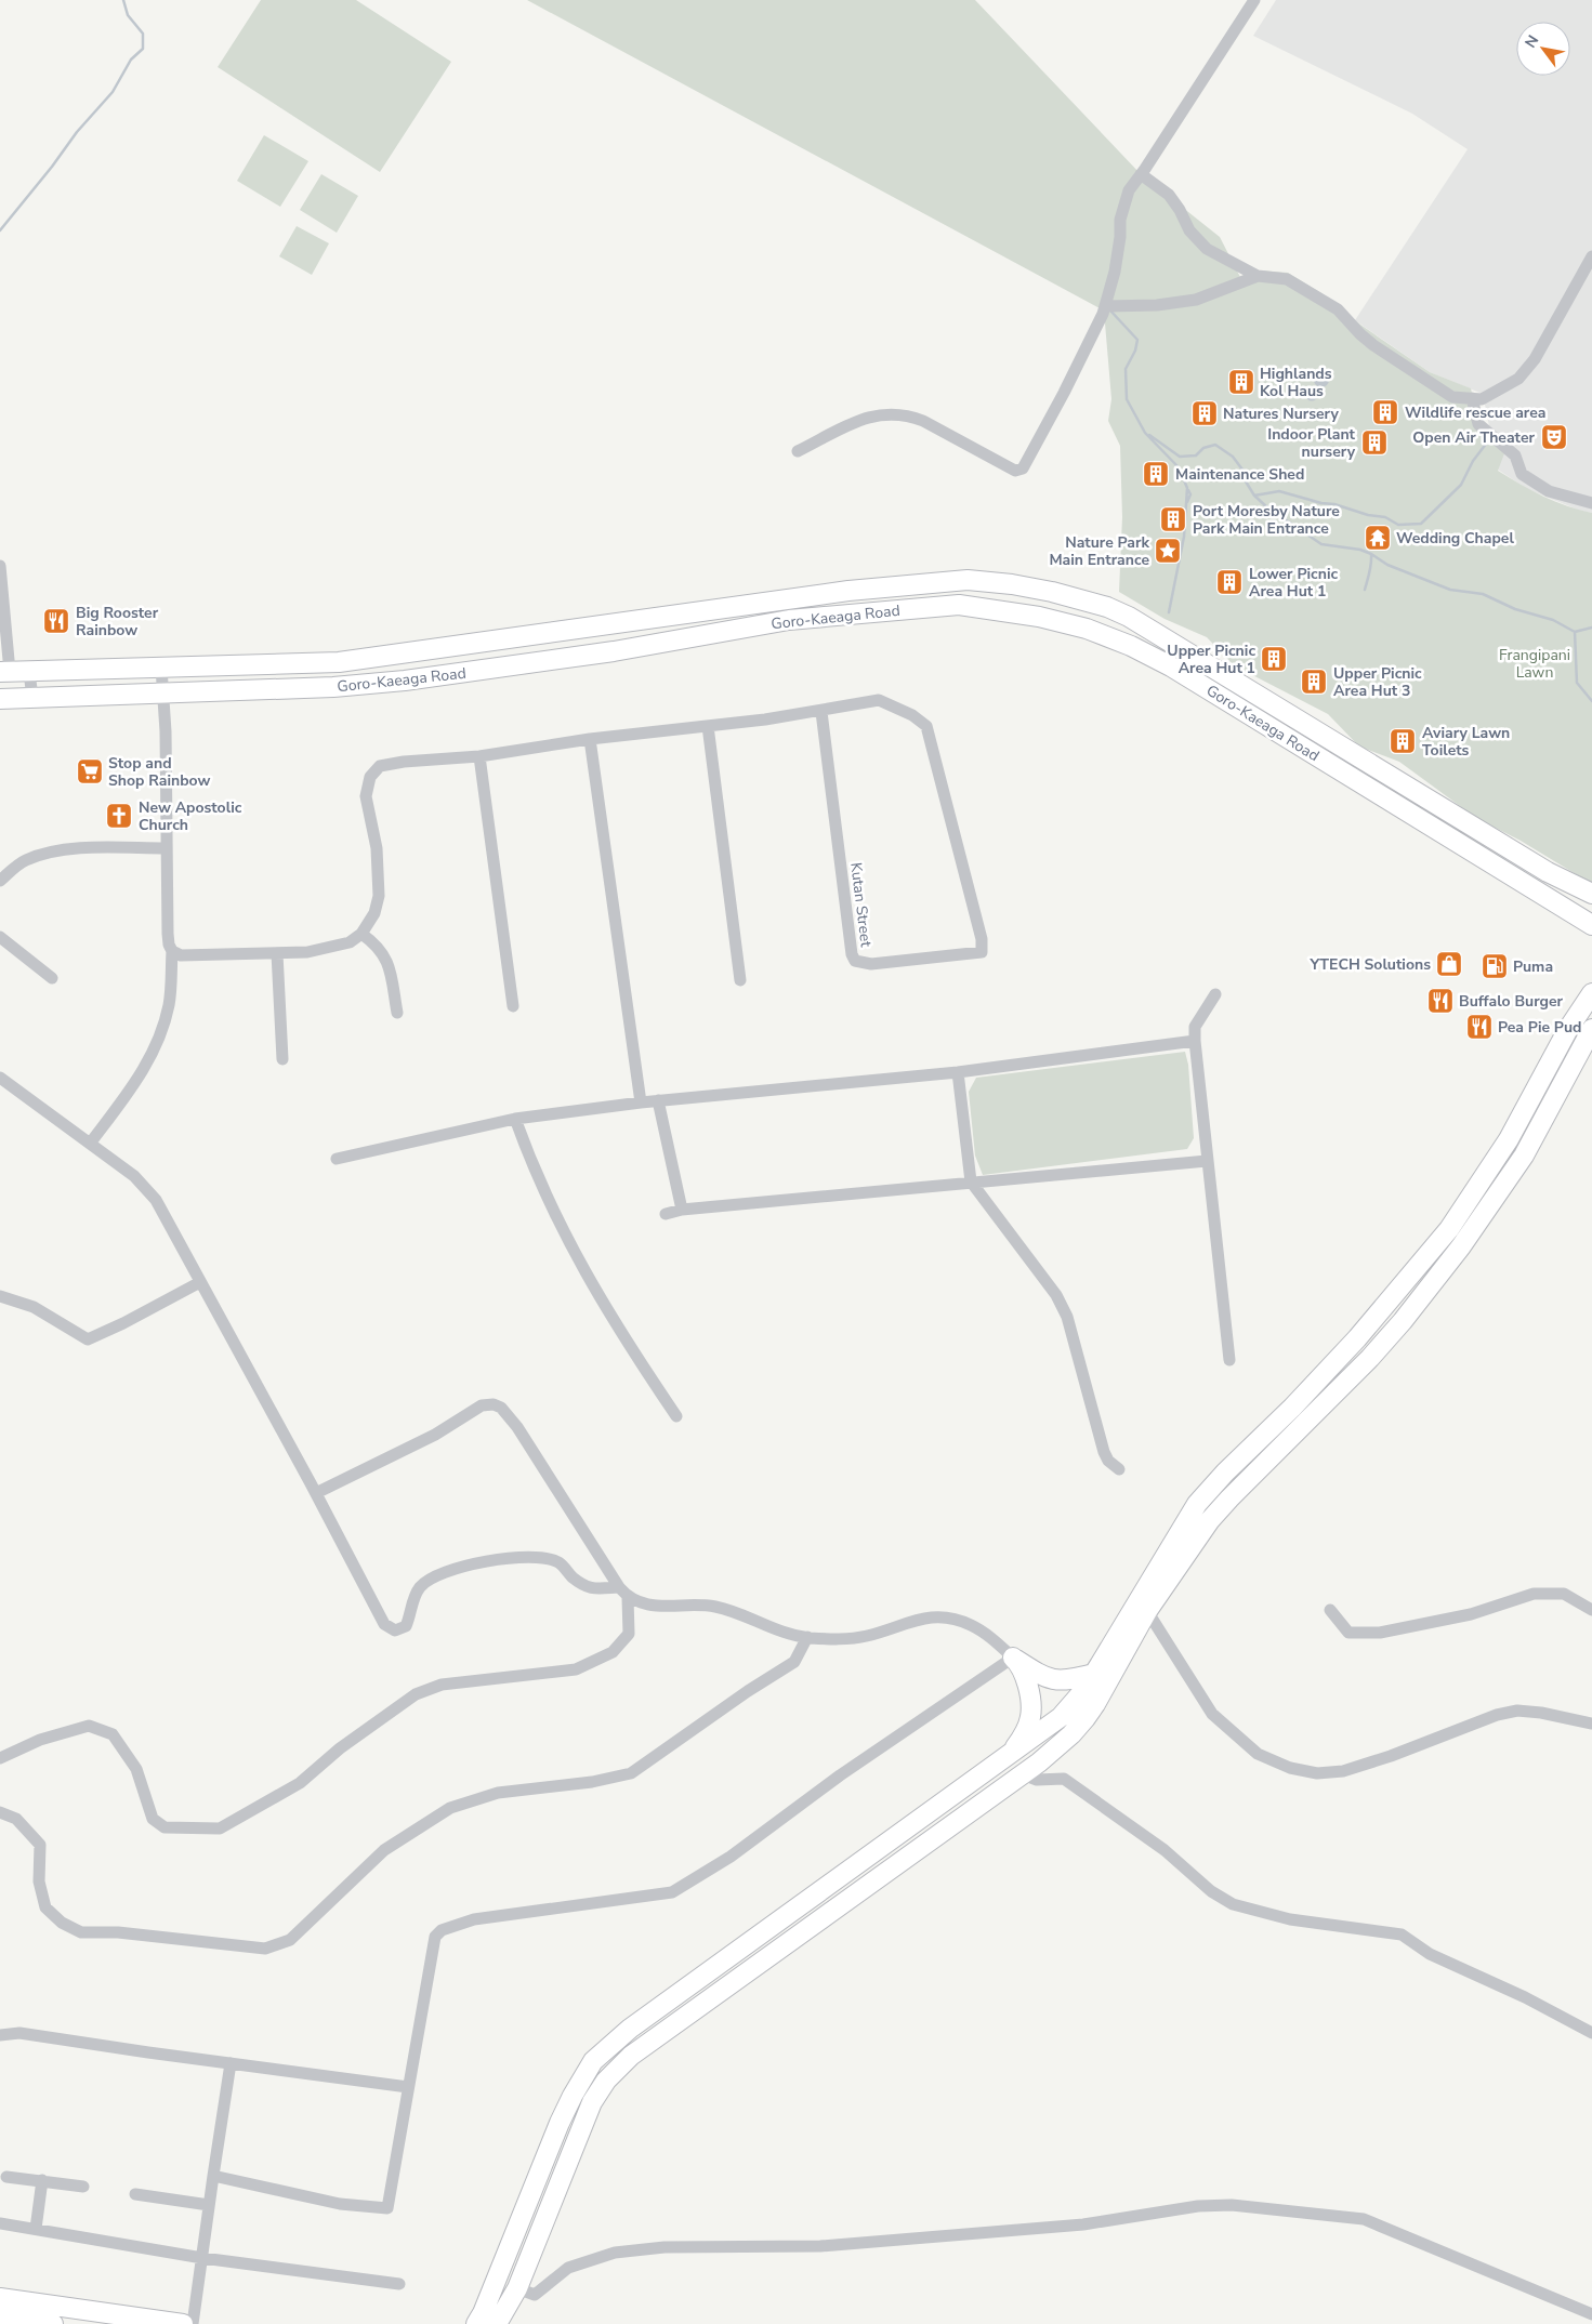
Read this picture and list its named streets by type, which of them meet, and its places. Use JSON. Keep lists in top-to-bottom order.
{
  "streets": {
    "main road": ["Goro-Kaeaga Road"],
    "street": ["Kutan Street"]
  },
  "parks": ["Frangipani Lawn"],
  "places": {
    "building": [
      "Highlands Kol Haus",
      "Wildlife rescue area",
      "Natures Nursery",
      "Indoor Plant nursery",
      "Maintenance Shed",
      "Port Moresby Nature Park Main Entrance",
      "Lower Picnic Area Hut 1",
      "Upper Picnic Area Hut 1",
      "Upper Picnic Area Hut 3",
      "Aviary Lawn Toilets"
    ],
    "theatre": ["Open Air Theater"],
    "temple": ["Wedding Chapel"],
    "place": ["Nature Park Main Entrance"],
    "restaurant": ["Big Rooster Rainbow", "Buffalo Burger", "Pea Pie Pud"],
    "supermarket": ["Stop and Shop Rainbow"],
    "church": ["New Apostolic Church"],
    "shop": ["YTECH Solutions"],
    "fuel station": ["Puma"]
  },
  "north": "top left"
}
